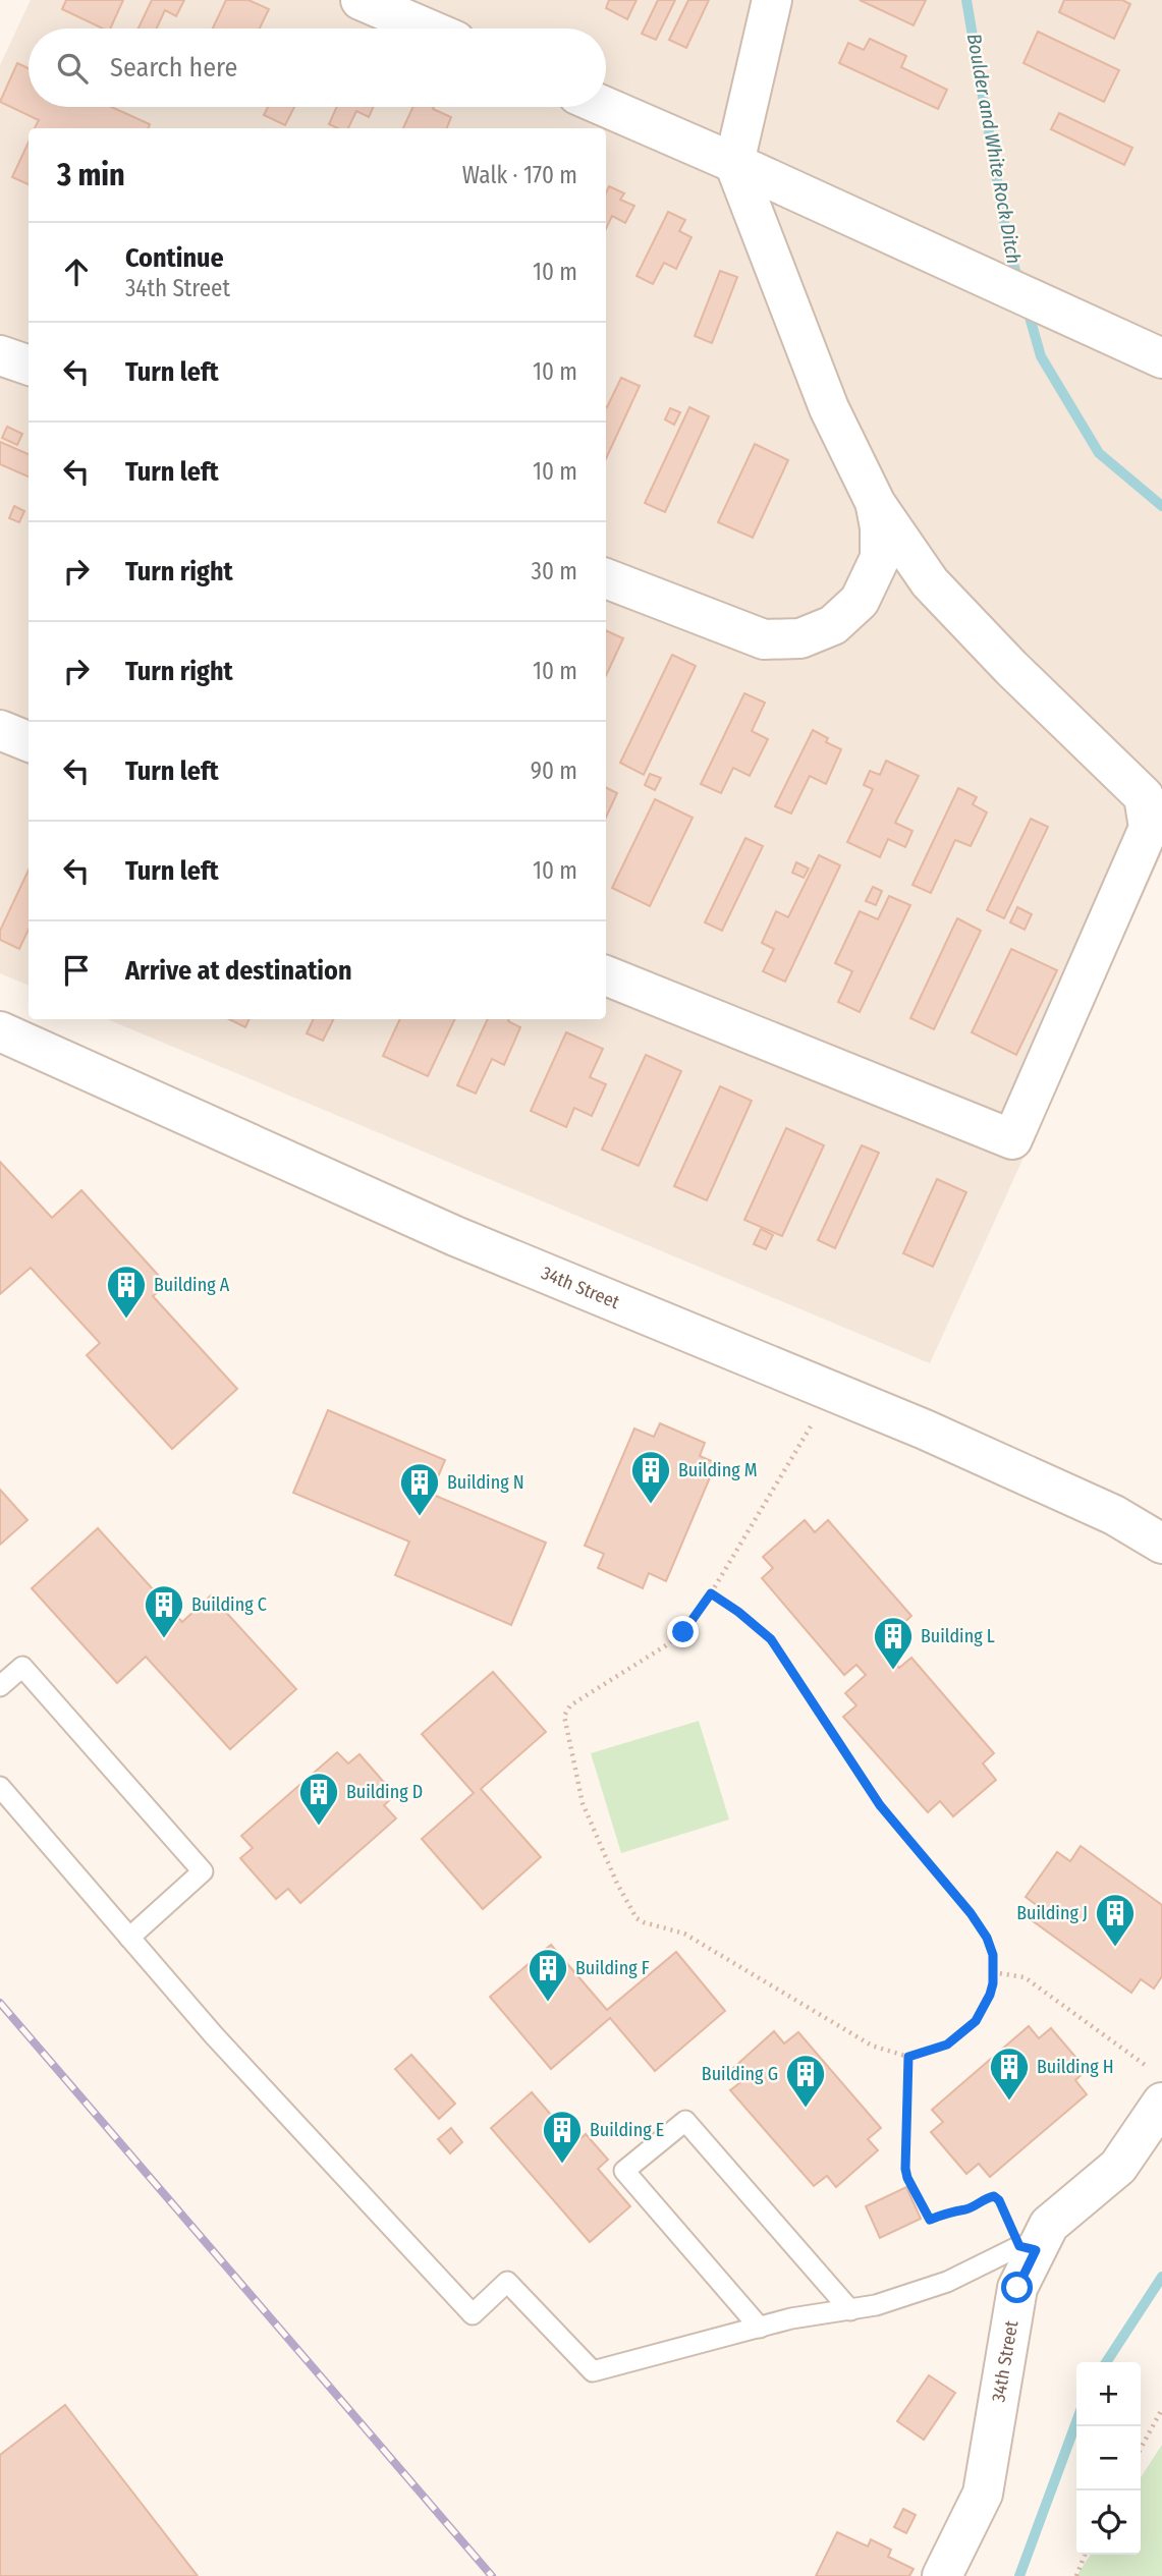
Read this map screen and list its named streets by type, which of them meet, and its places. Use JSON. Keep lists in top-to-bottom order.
{
  "streets": {
    "street": ["34th Street"]
  },
  "water": ["Boulder and White Rock Ditch"],
  "places": {
    "building": [
      "Building A",
      "Building M",
      "Building N",
      "Building C",
      "Building L",
      "Building D",
      "Building J",
      "Building F",
      "Building H",
      "Building G",
      "Building E"
    ]
  },
  "page": {
    "search": "Search here",
    "heading": ["3 min", "Walk · 170 m"],
    "list": [
      ["Continue", "34th Street", "10 m"],
      ["Turn left", "10 m"],
      ["Turn left", "10 m"],
      ["Turn right", "30 m"],
      ["Turn right", "10 m"],
      ["Turn left", "90 m"],
      ["Turn left", "10 m"],
      "Arrive at destination"
    ],
    "map_buttons": ["+", "−"]
  }
}
